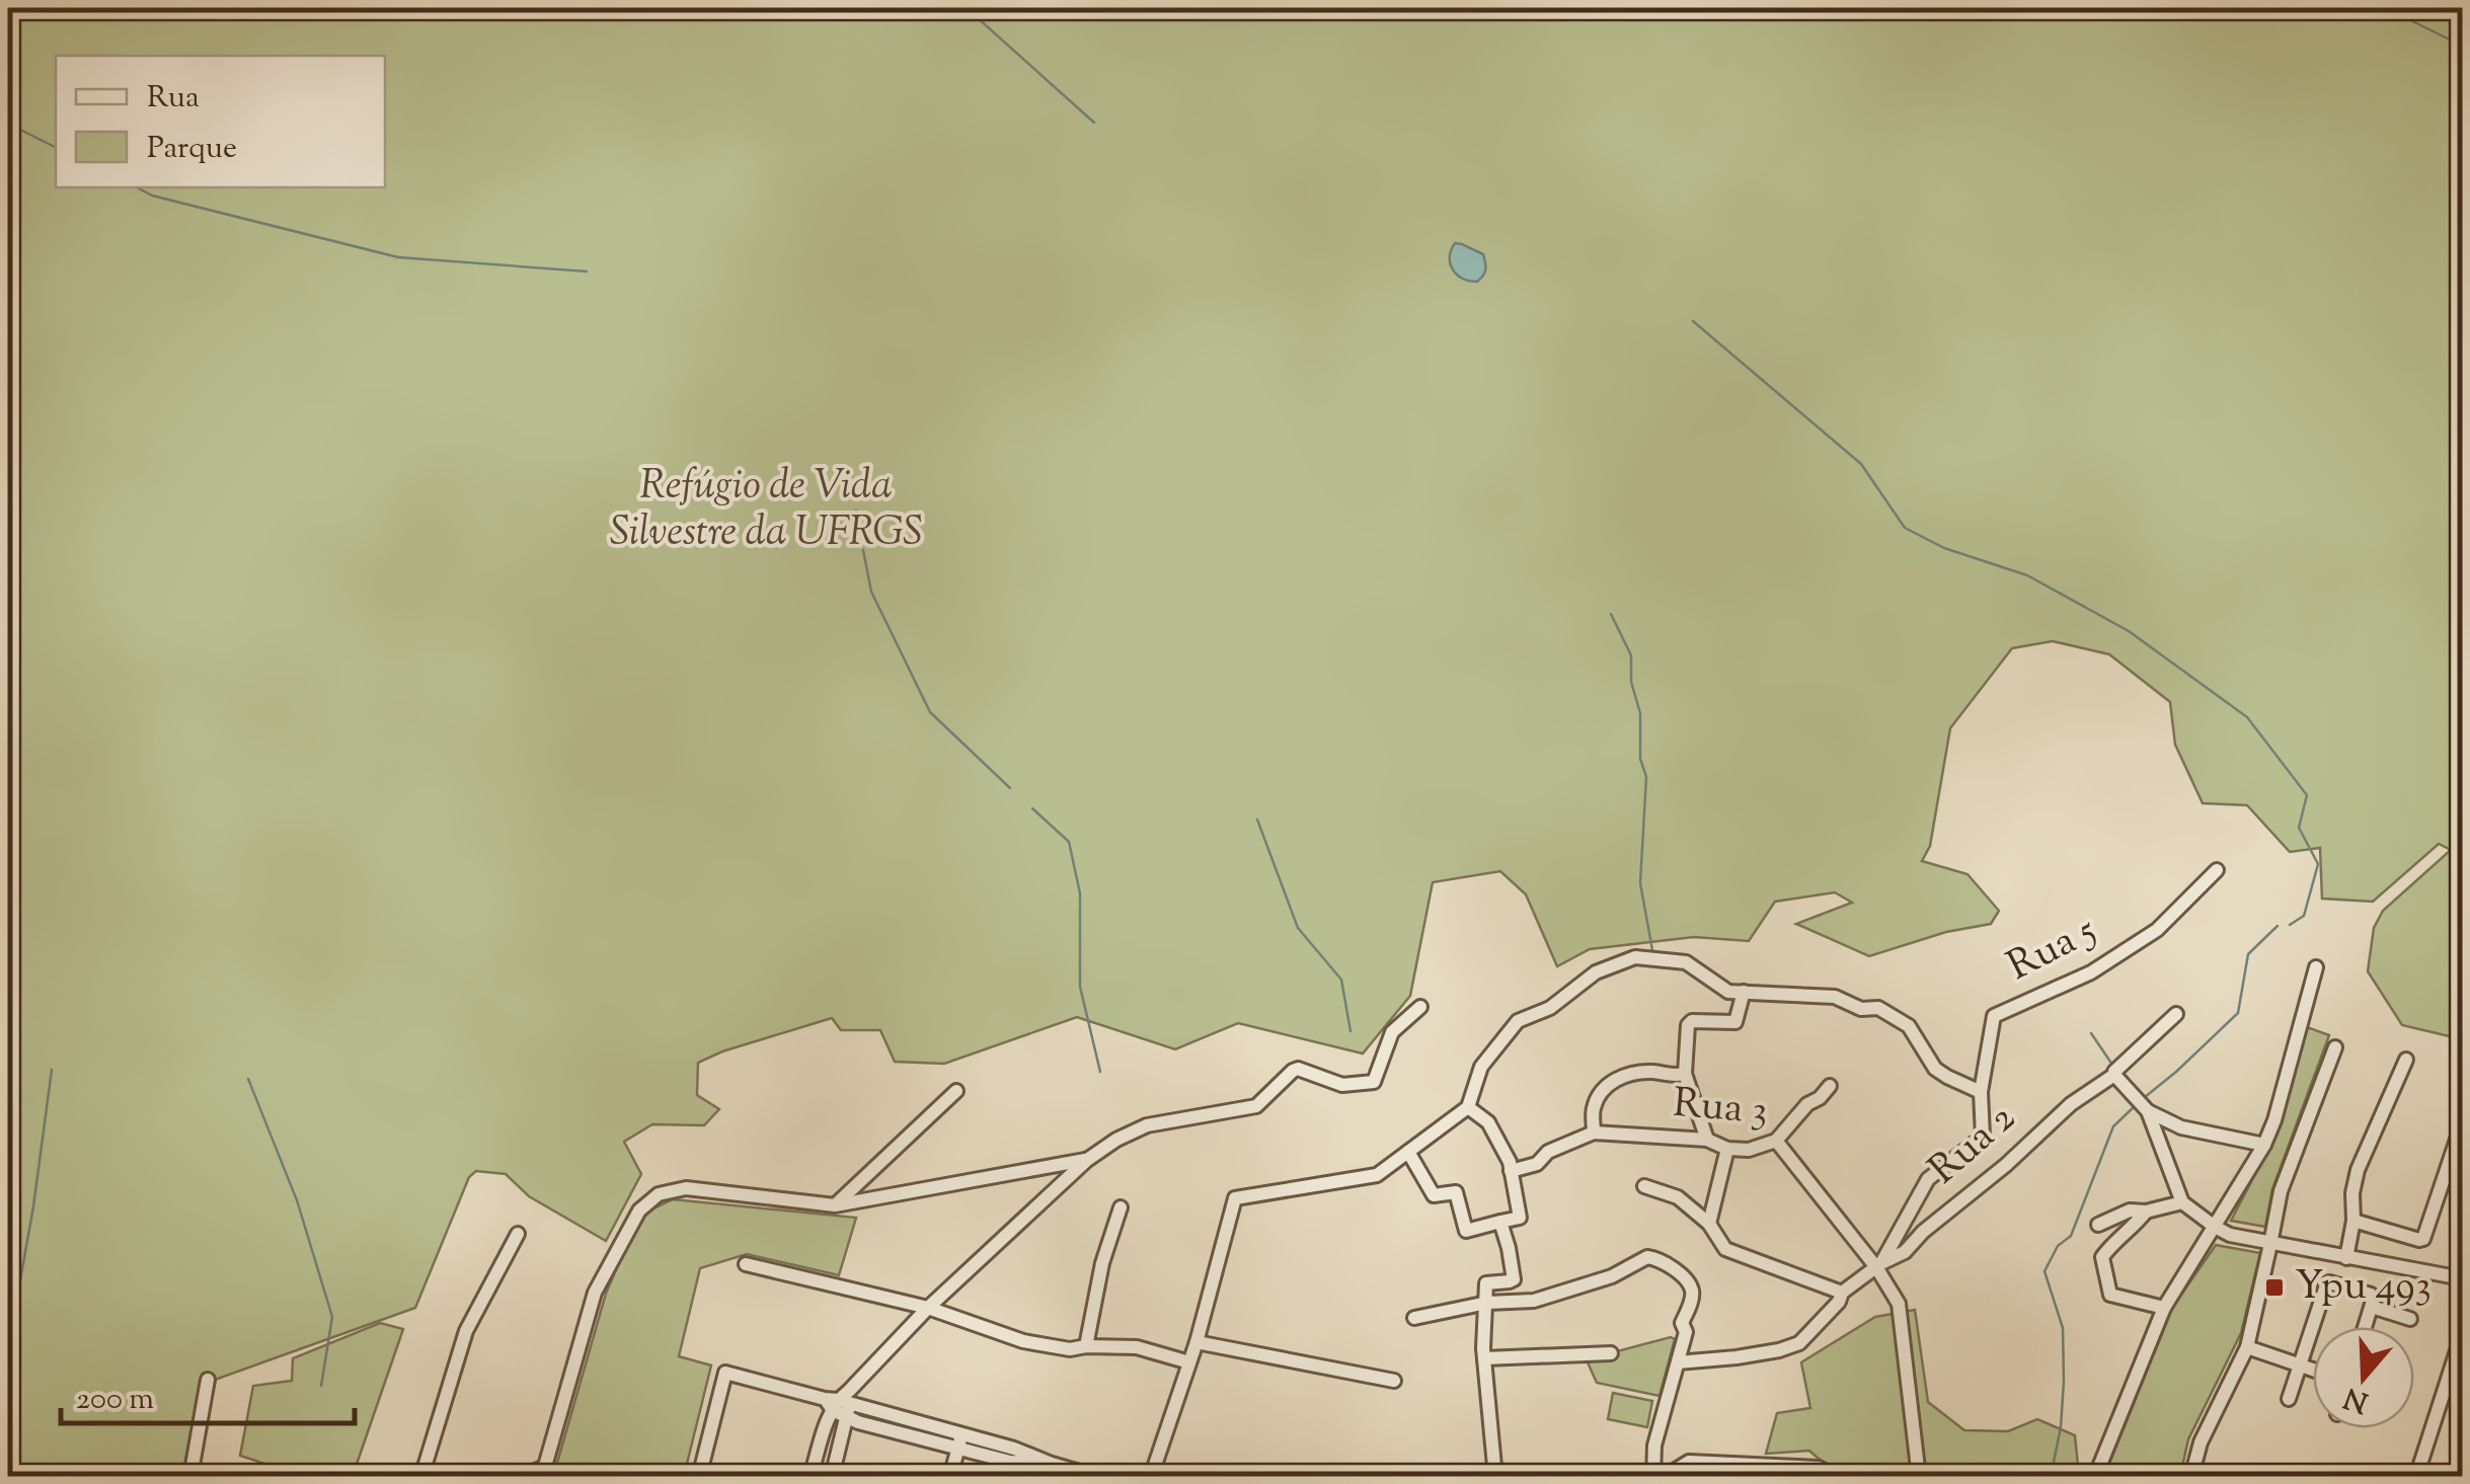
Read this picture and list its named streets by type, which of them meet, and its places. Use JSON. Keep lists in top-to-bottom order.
{
  "streets": {
    "street": ["Rua 5", "Rua 3", "Rua 2"]
  },
  "crossings": [
    ["Rua 5", "Rua 3"],
    ["Rua 5", "Rua 2"],
    ["Rua 3", "Rua 2"]
  ],
  "parks": ["Refúgio de Vida Silvestre da UFRGS"],
  "places": {
    "transit": ["Ypu 493"]
  },
  "legend": ["Rua", "Parque"],
  "scale_bar": "200 m",
  "north": "bottom"
}
